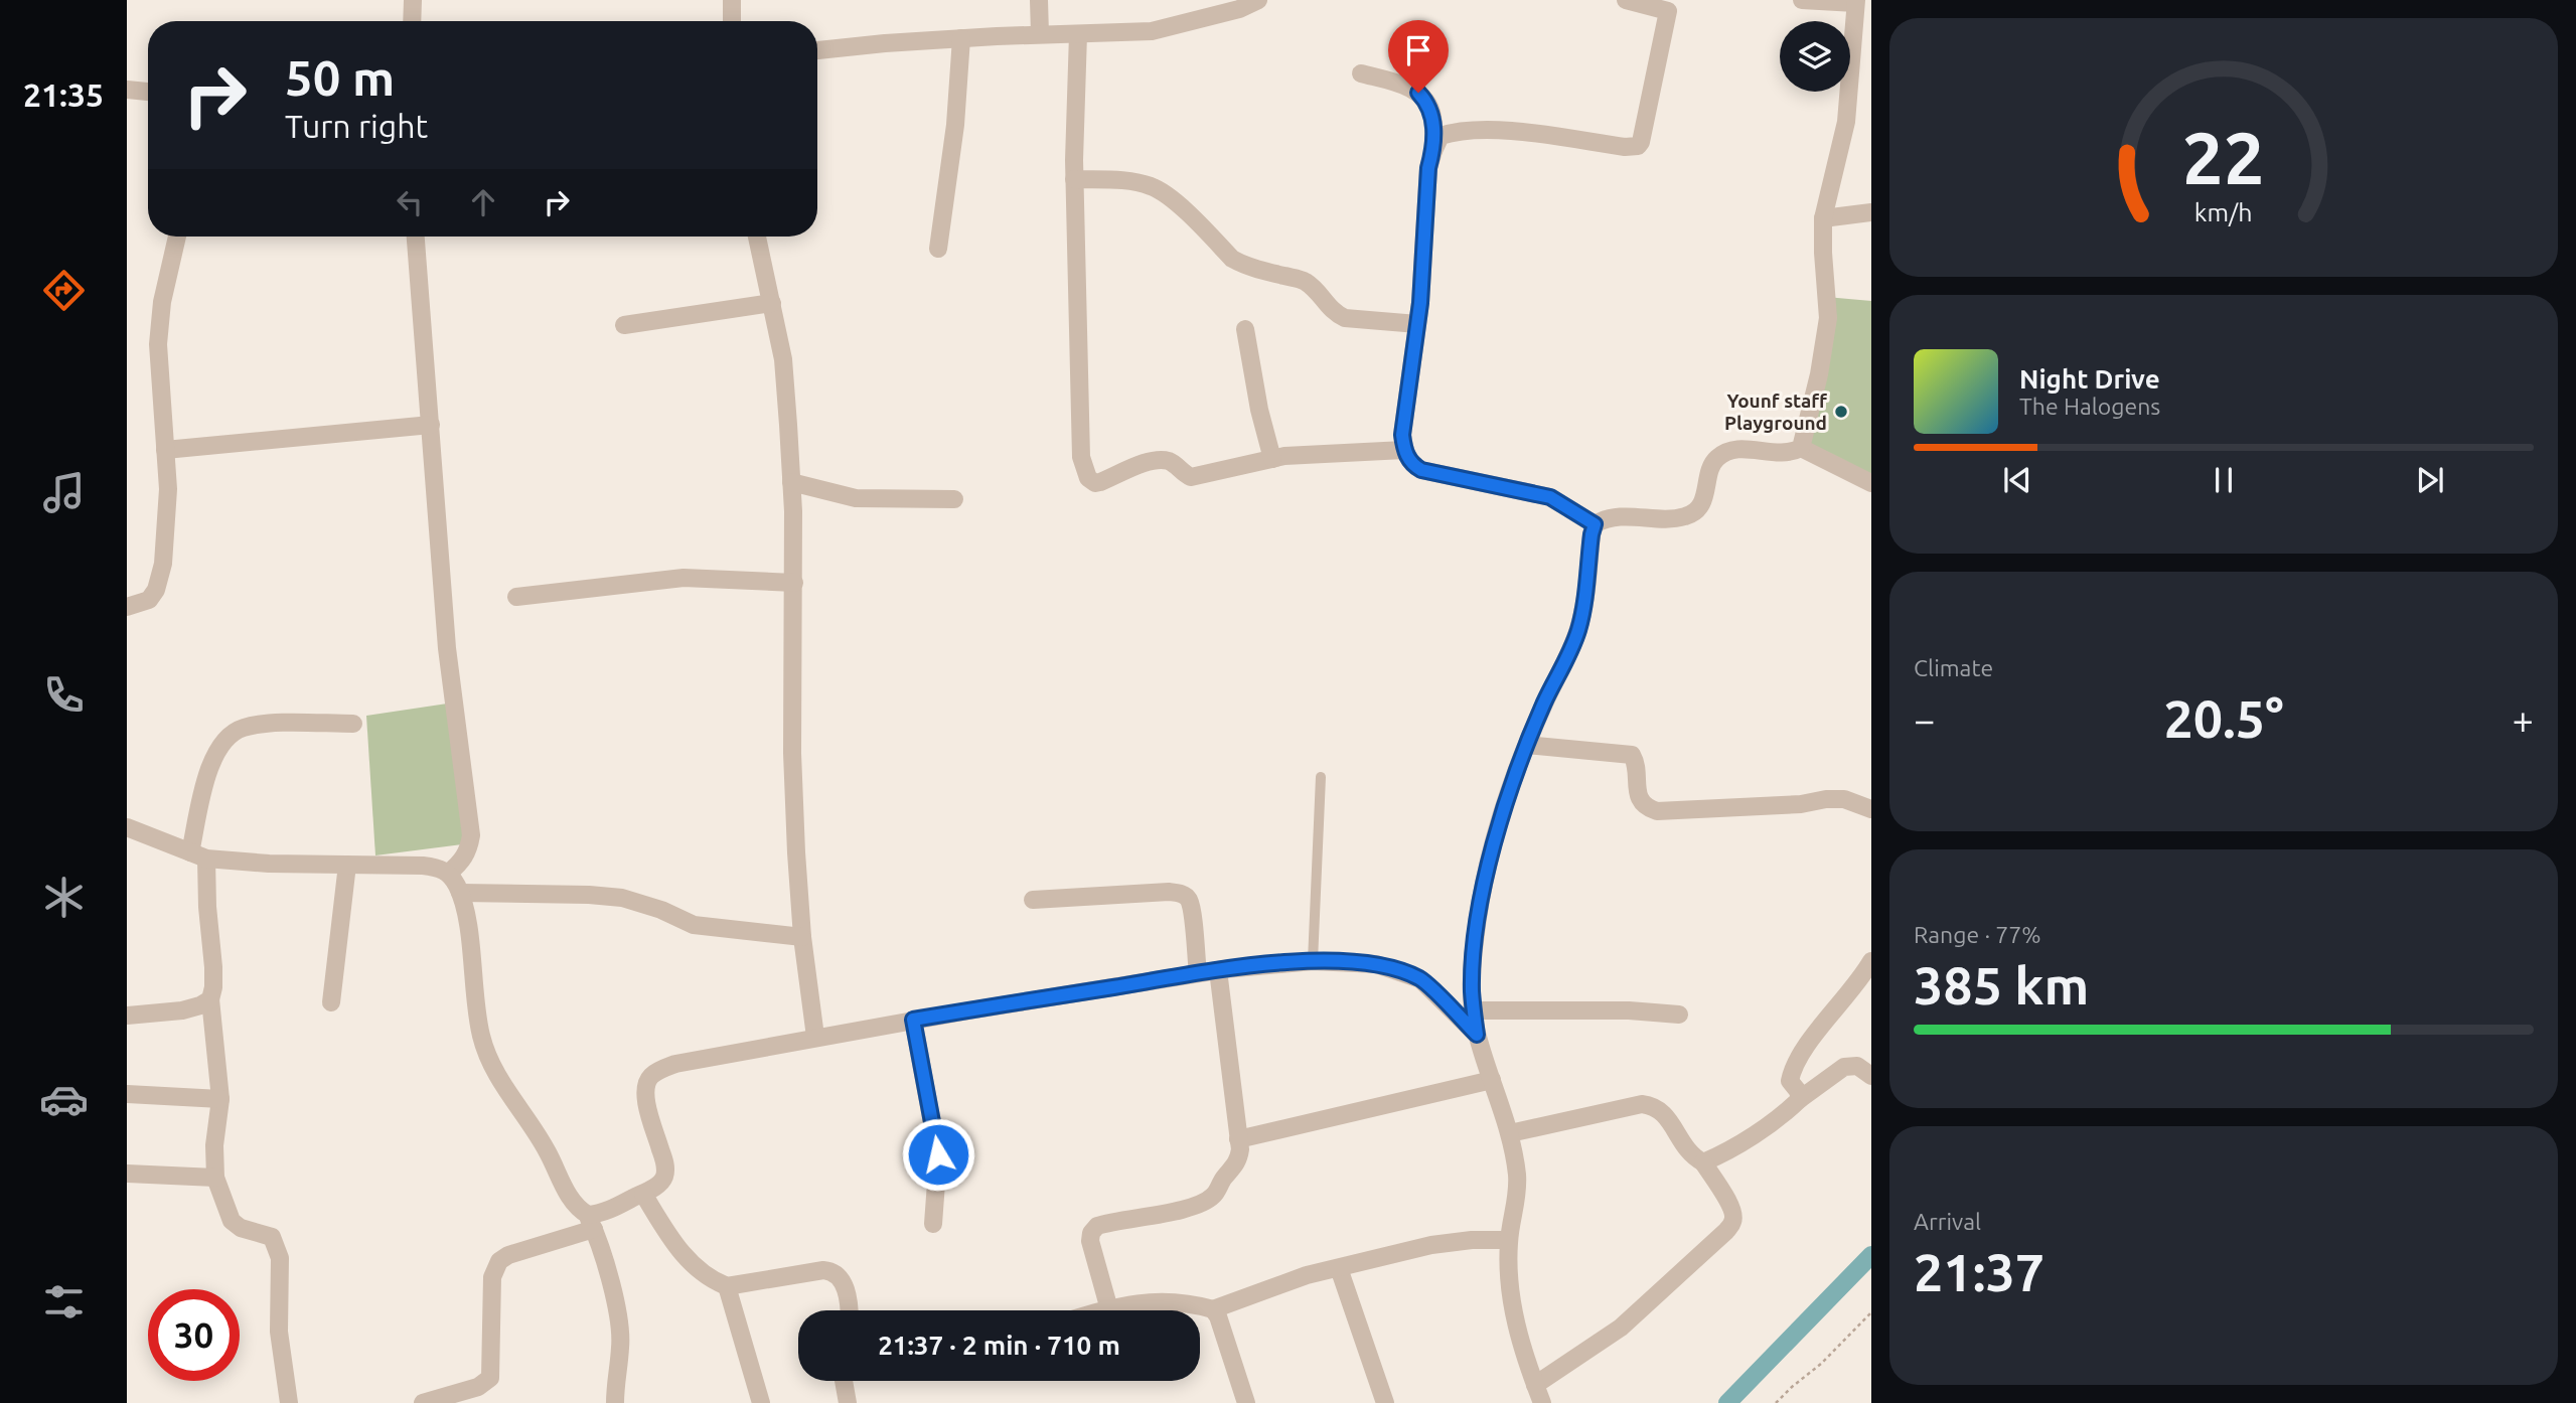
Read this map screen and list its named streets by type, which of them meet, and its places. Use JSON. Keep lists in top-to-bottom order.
{
  "places": ["Younf staff Playground"],
  "page": {
    "tabs": "21:35",
    "turn": ["50 m", "Turn right"],
    "song": ["Night Drive", "The Halogens"],
    "tile": [
      "Climate",
      ["Range · 77%", "385 km"],
      ["Arrival", "21:37"]
    ],
    "heat": ["−", "20.5°", "+"],
    "limit": "30",
    "trip": "21:37 · 2 min · 710 m",
    "gauge": ["22", "km/h"]
  }
}
